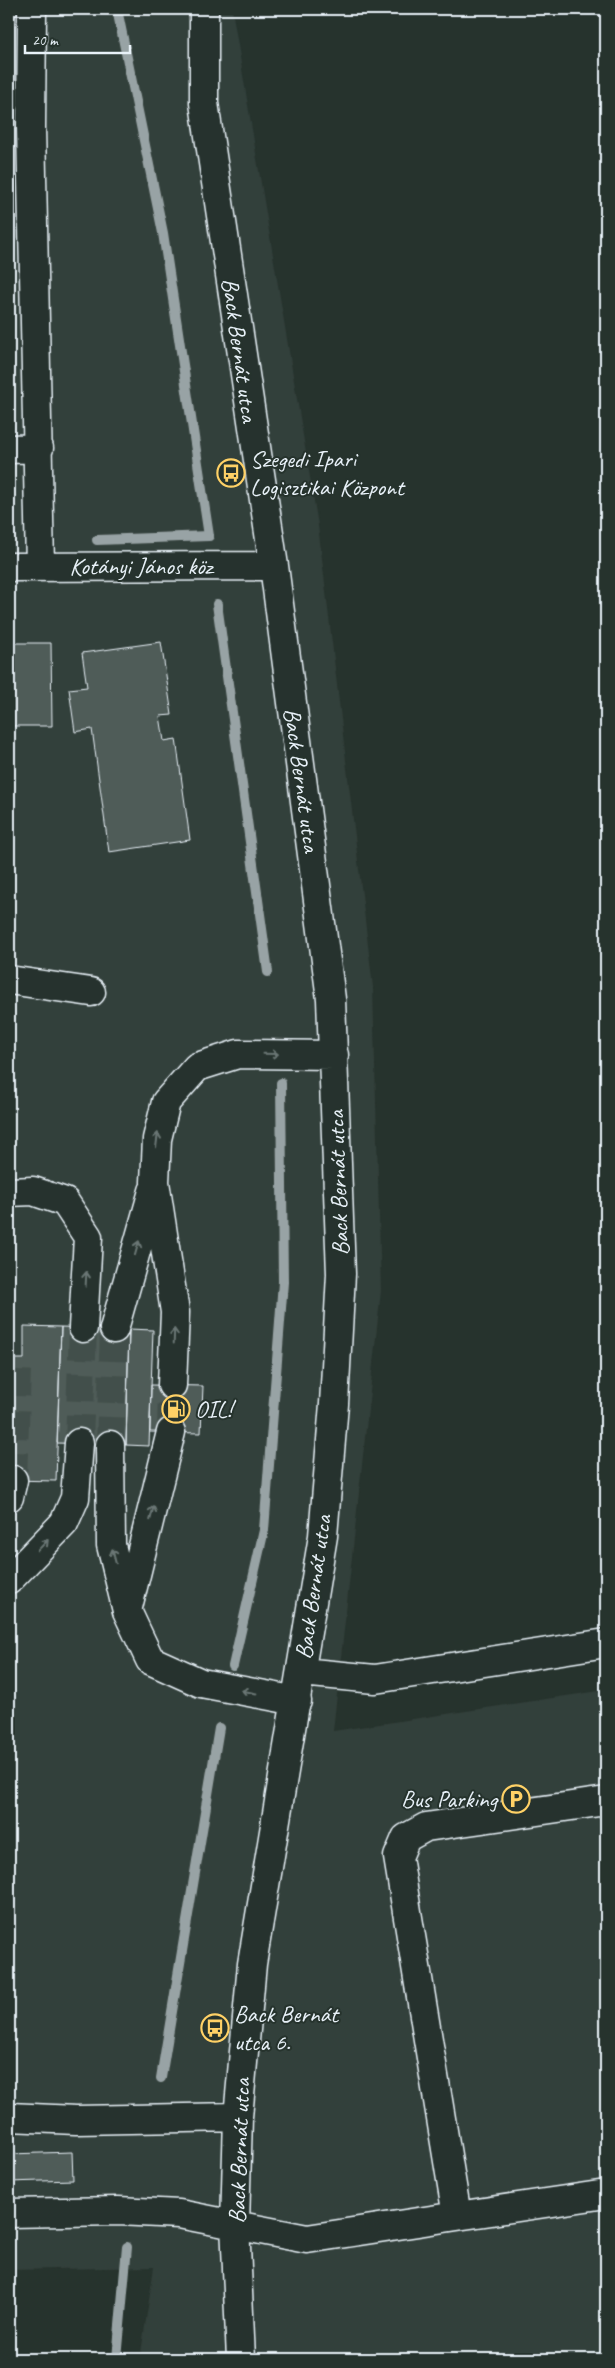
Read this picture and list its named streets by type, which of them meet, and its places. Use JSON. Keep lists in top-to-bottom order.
{
  "streets": {
    "street": ["Back Bernát utca", "Kotányi János köz"]
  },
  "crossings": [
    ["Back Bernát utca", "Kotányi János köz"]
  ],
  "places": {
    "bus stop": ["Szegedi Ipari Logisztikai Központ", "Back Bernát utca 6."],
    "fuel station": ["OIL!"],
    "parking": ["Bus Parking"]
  },
  "scale_bar": "20 m"
}
